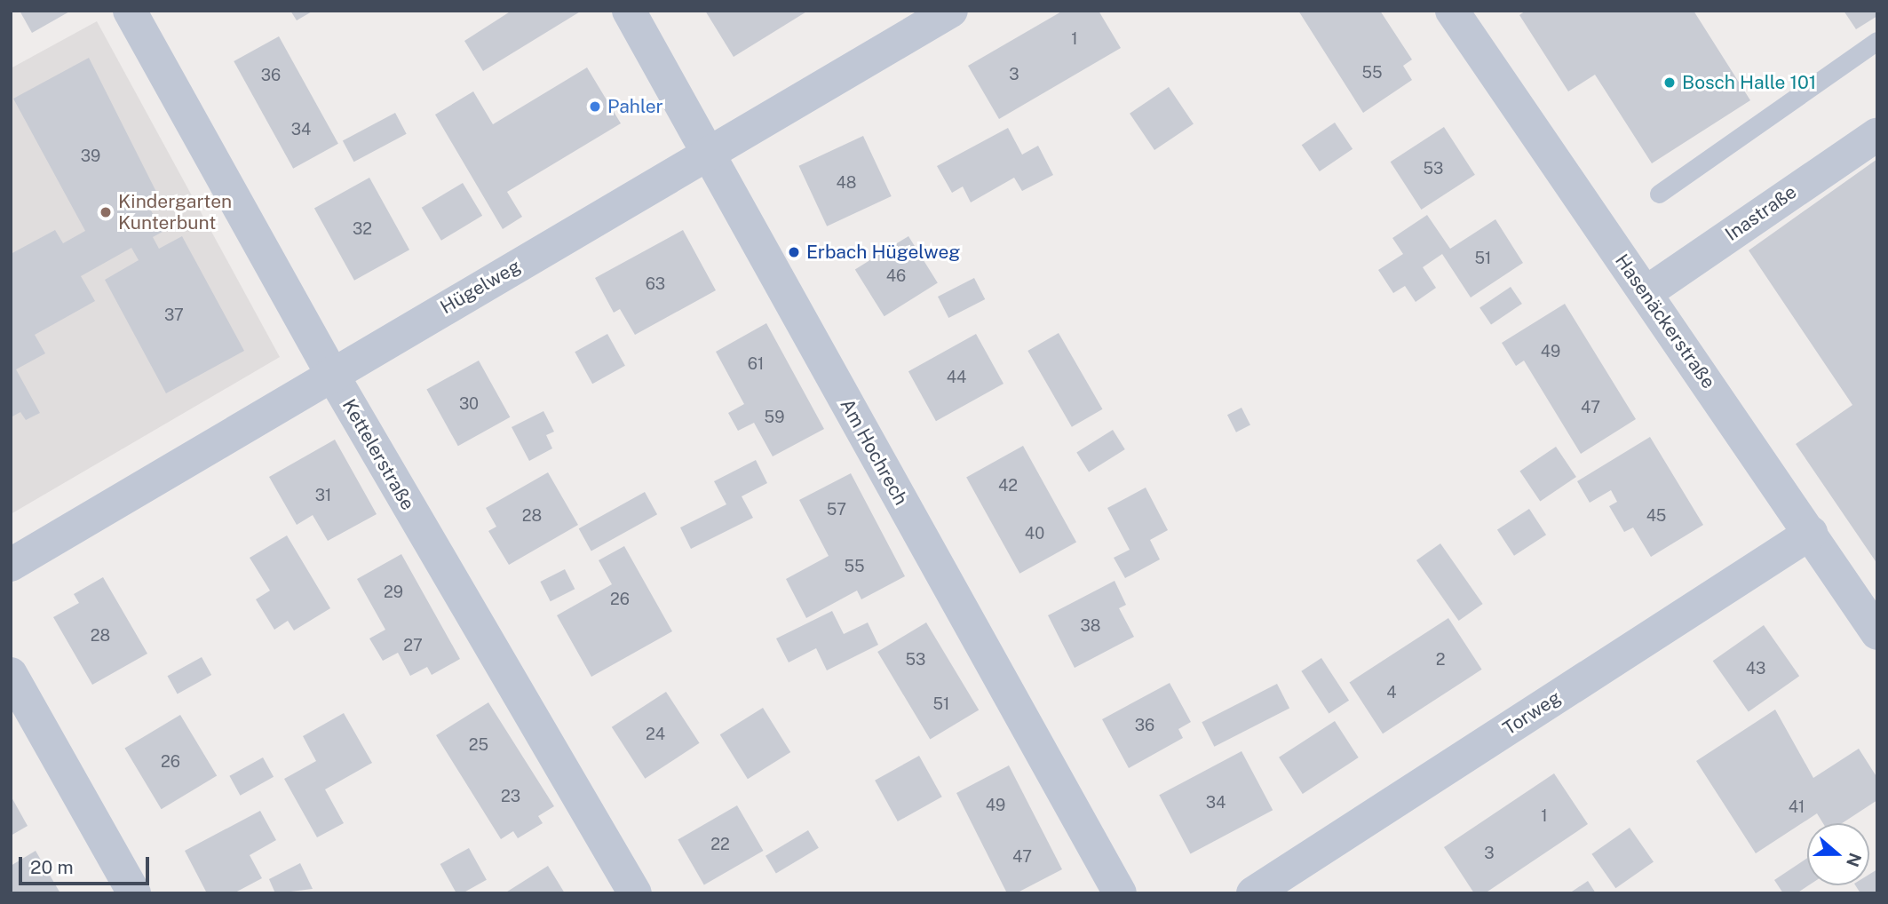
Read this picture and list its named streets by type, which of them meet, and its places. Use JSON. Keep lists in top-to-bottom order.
{
  "streets": {
    "street": [
      "Inastraße",
      "Hügelweg",
      "Hasenäckerstraße",
      "Am Hochrech",
      "Kettelerstraße",
      "Torweg"
    ]
  },
  "crossings": [
    ["Inastraße", "Hasenäckerstraße"],
    ["Hügelweg", "Am Hochrech"],
    ["Hügelweg", "Kettelerstraße"],
    ["Hasenäckerstraße", "Torweg"]
  ],
  "places": [
    "Bosch Halle 101",
    "Pahler",
    "Kindergarten Kunterbunt",
    "Erbach Hügelweg"
  ],
  "house_numbers": [
    "1",
    "55",
    "3",
    "36",
    "34",
    "39",
    "53",
    "48",
    "32",
    "51",
    "46",
    "63",
    "37",
    "49",
    "61",
    "44",
    "30",
    "47",
    "59",
    "42",
    "31",
    "57",
    "28",
    "45",
    "40",
    "55",
    "29",
    "26",
    "38",
    "28",
    "27",
    "53",
    "2",
    "43",
    "4",
    "51",
    "36",
    "24",
    "25",
    "26",
    "23",
    "34",
    "49",
    "41",
    "1",
    "22",
    "3",
    "47"
  ],
  "scale_bar": "20 m",
  "north": "right"
}
